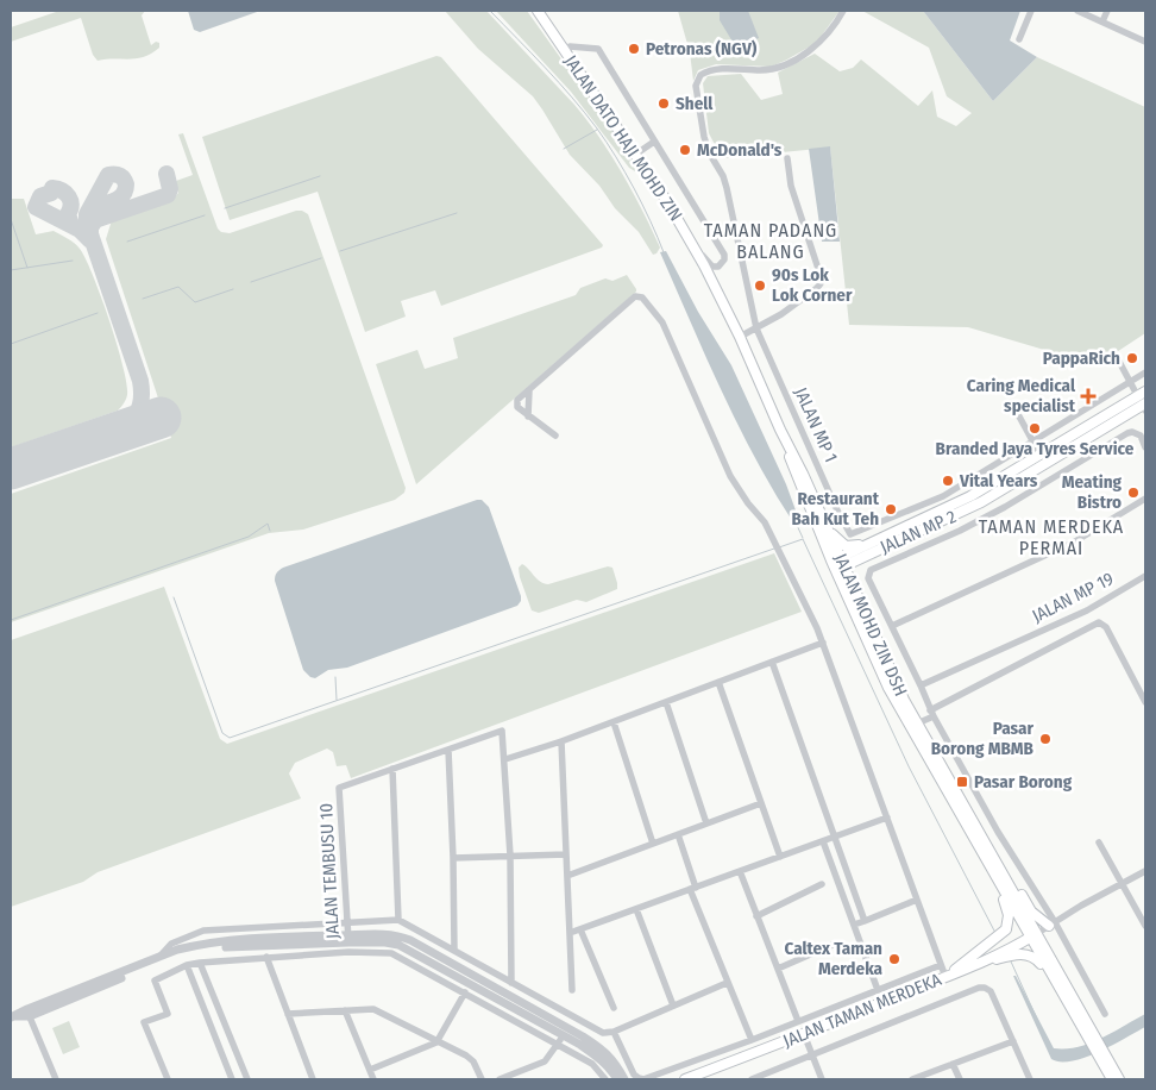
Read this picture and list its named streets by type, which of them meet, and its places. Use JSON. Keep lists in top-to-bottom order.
{
  "streets": {
    "main road": ["JALAN DATO HAJI MOHD ZIN", "JALAN MOHD ZIN DSH", "JALAN TAMAN MERDEKA"],
    "street": [
      "JALAN MP 1",
      "JALAN MP 2",
      "JALAN MP 19",
      "JALAN TEMBUSU 10"
    ]
  },
  "crossings": [
    ["JALAN DATO HAJI MOHD ZIN", "JALAN MOHD ZIN DSH"],
    ["JALAN MOHD ZIN DSH", "JALAN TAMAN MERDEKA"]
  ],
  "districts": ["TAMAN PADANG BALANG", "TAMAN MERDEKA PERMAI"],
  "places": {
    "other": [
      "Petronas (NGV)",
      "Shell",
      "McDonald's",
      "90s Lok Lok Corner",
      "PappaRich",
      "Branded Jaya Tyres Service",
      "Vital Years",
      "Meating Bistro",
      "Restaurant Bah Kut Teh",
      "Pasar Borong MBMB",
      "Caltex Taman Merdeka"
    ],
    "health": ["Caring Medical specialist"],
    "transit": ["Pasar Borong"]
  }
}
